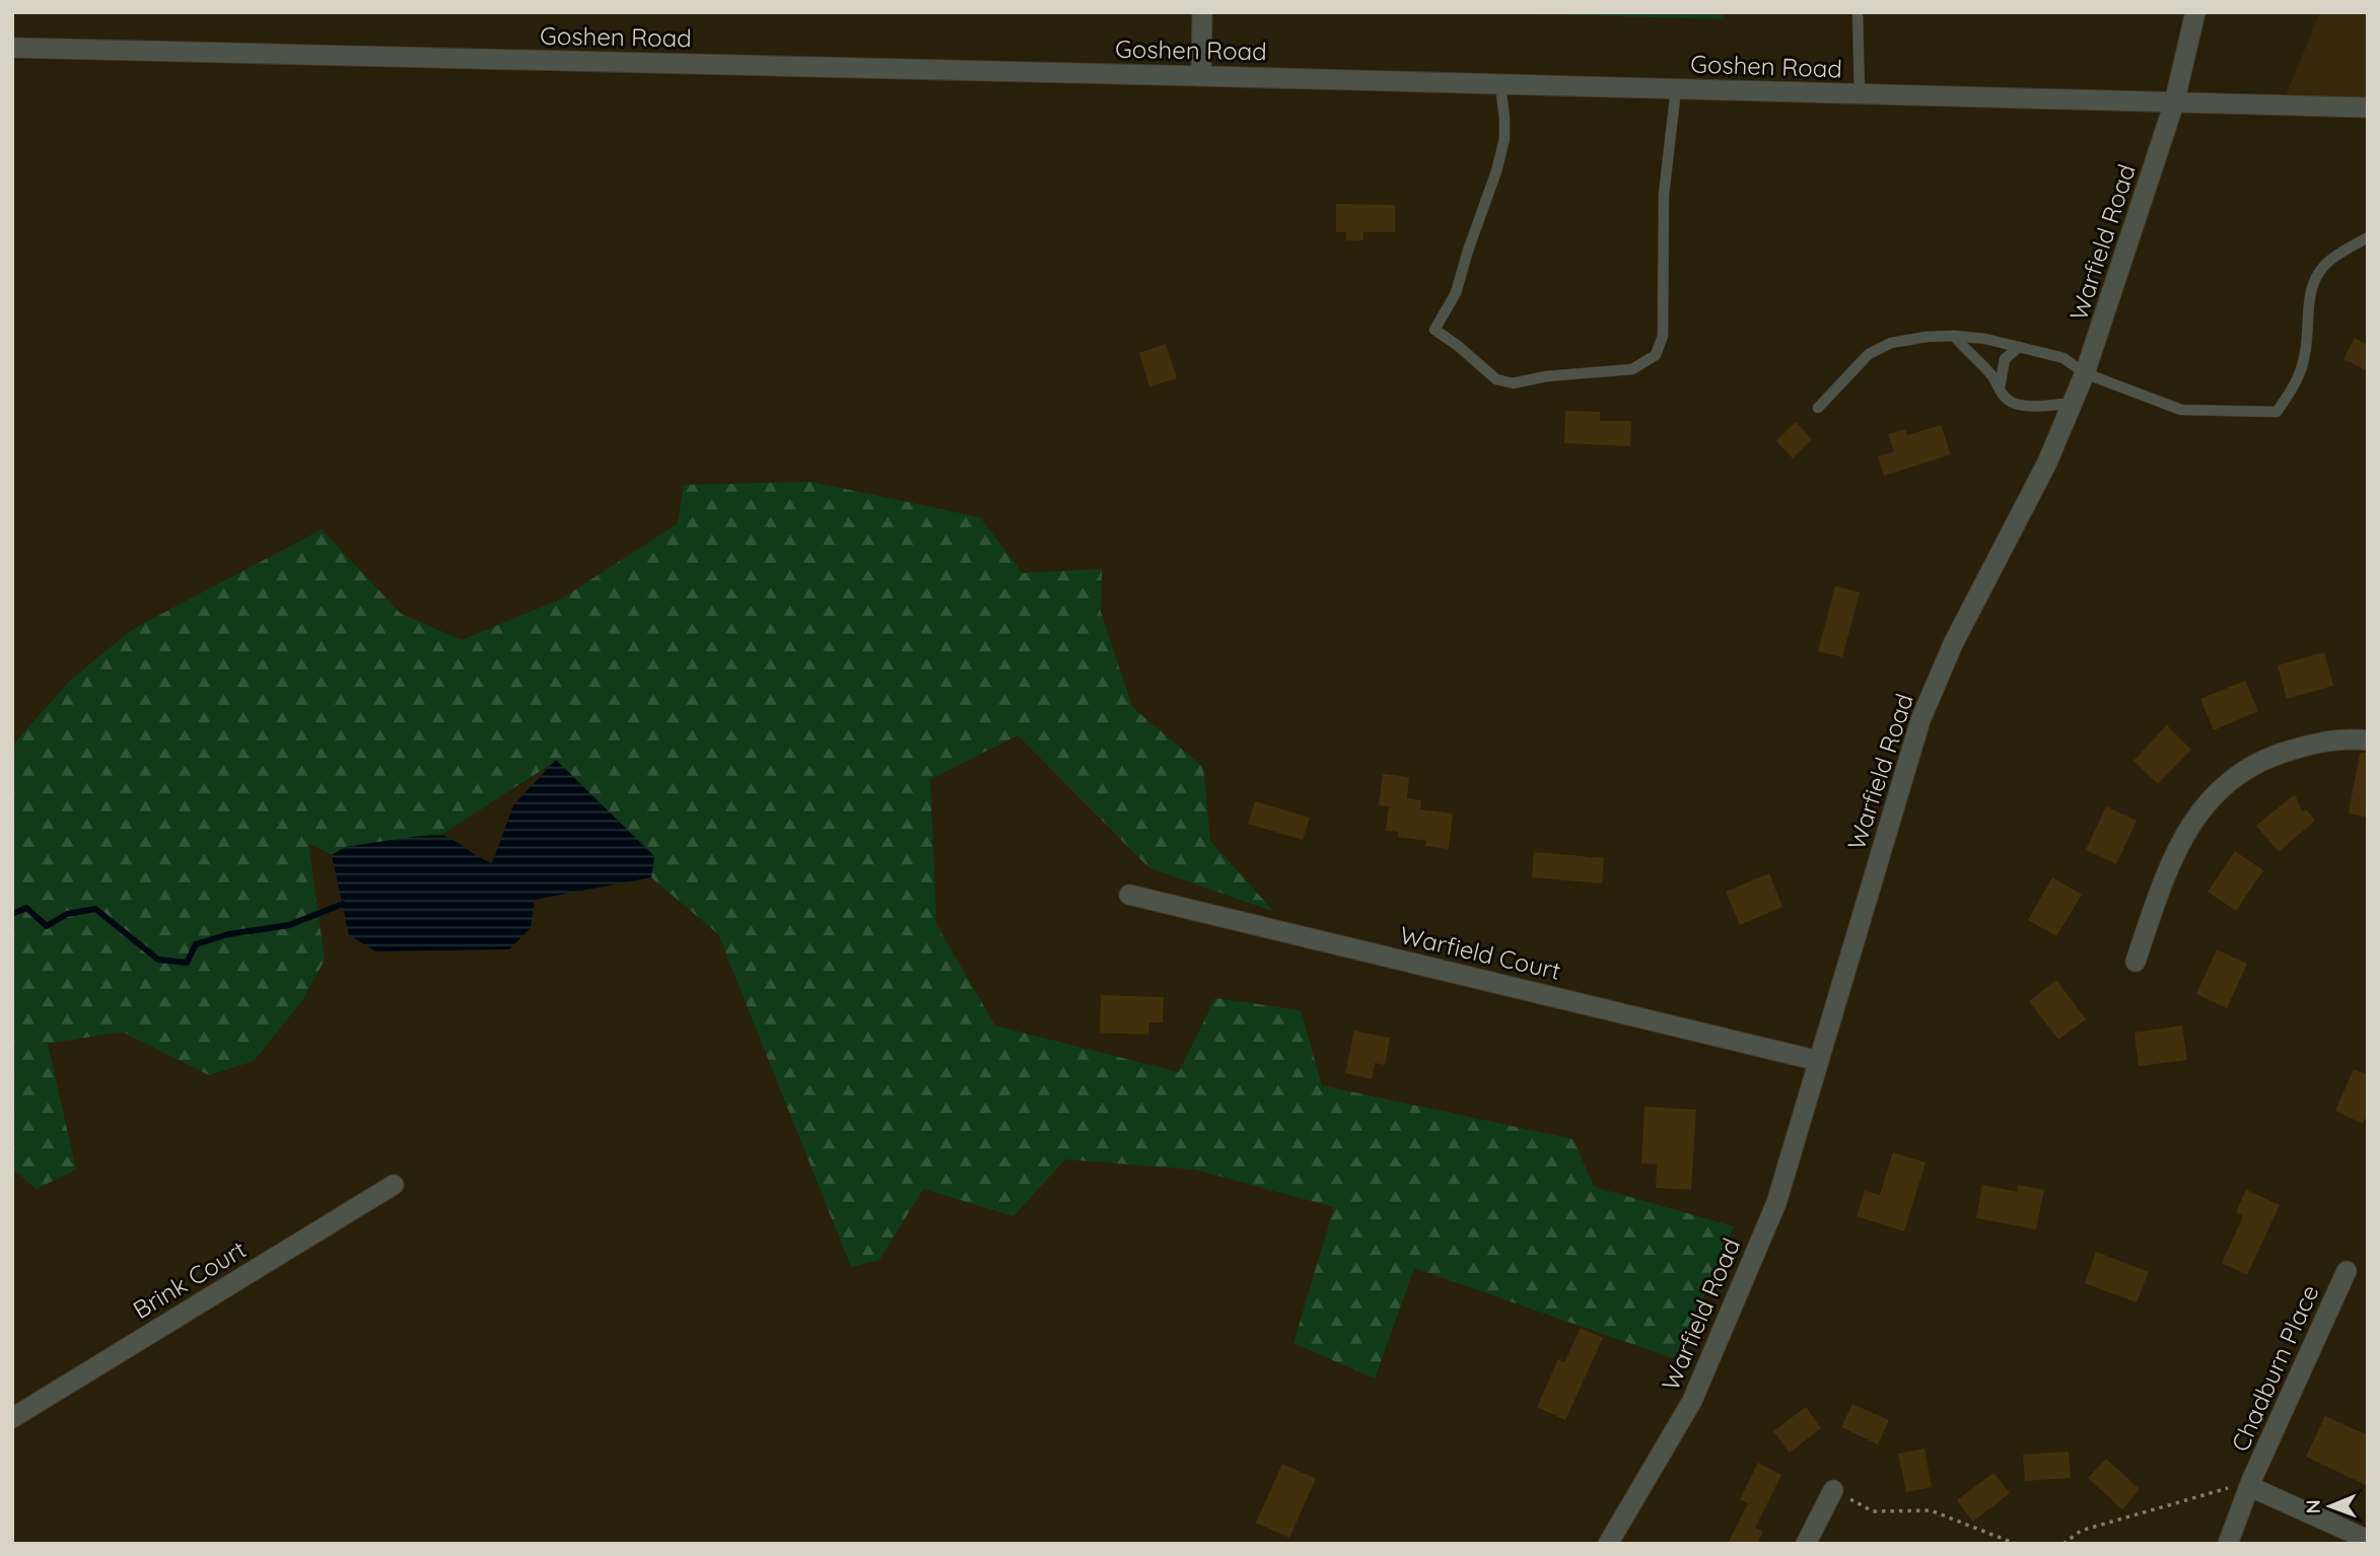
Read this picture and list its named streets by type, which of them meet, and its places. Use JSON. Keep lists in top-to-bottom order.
{
  "streets": {
    "street": [
      "Goshen Road",
      "Warfield Road",
      "Warfield Court",
      "Brink Court",
      "Chadburn Place"
    ]
  },
  "crossings": [
    ["Goshen Road", "Warfield Road"],
    ["Warfield Road", "Warfield Court"]
  ],
  "north": "left"
}
